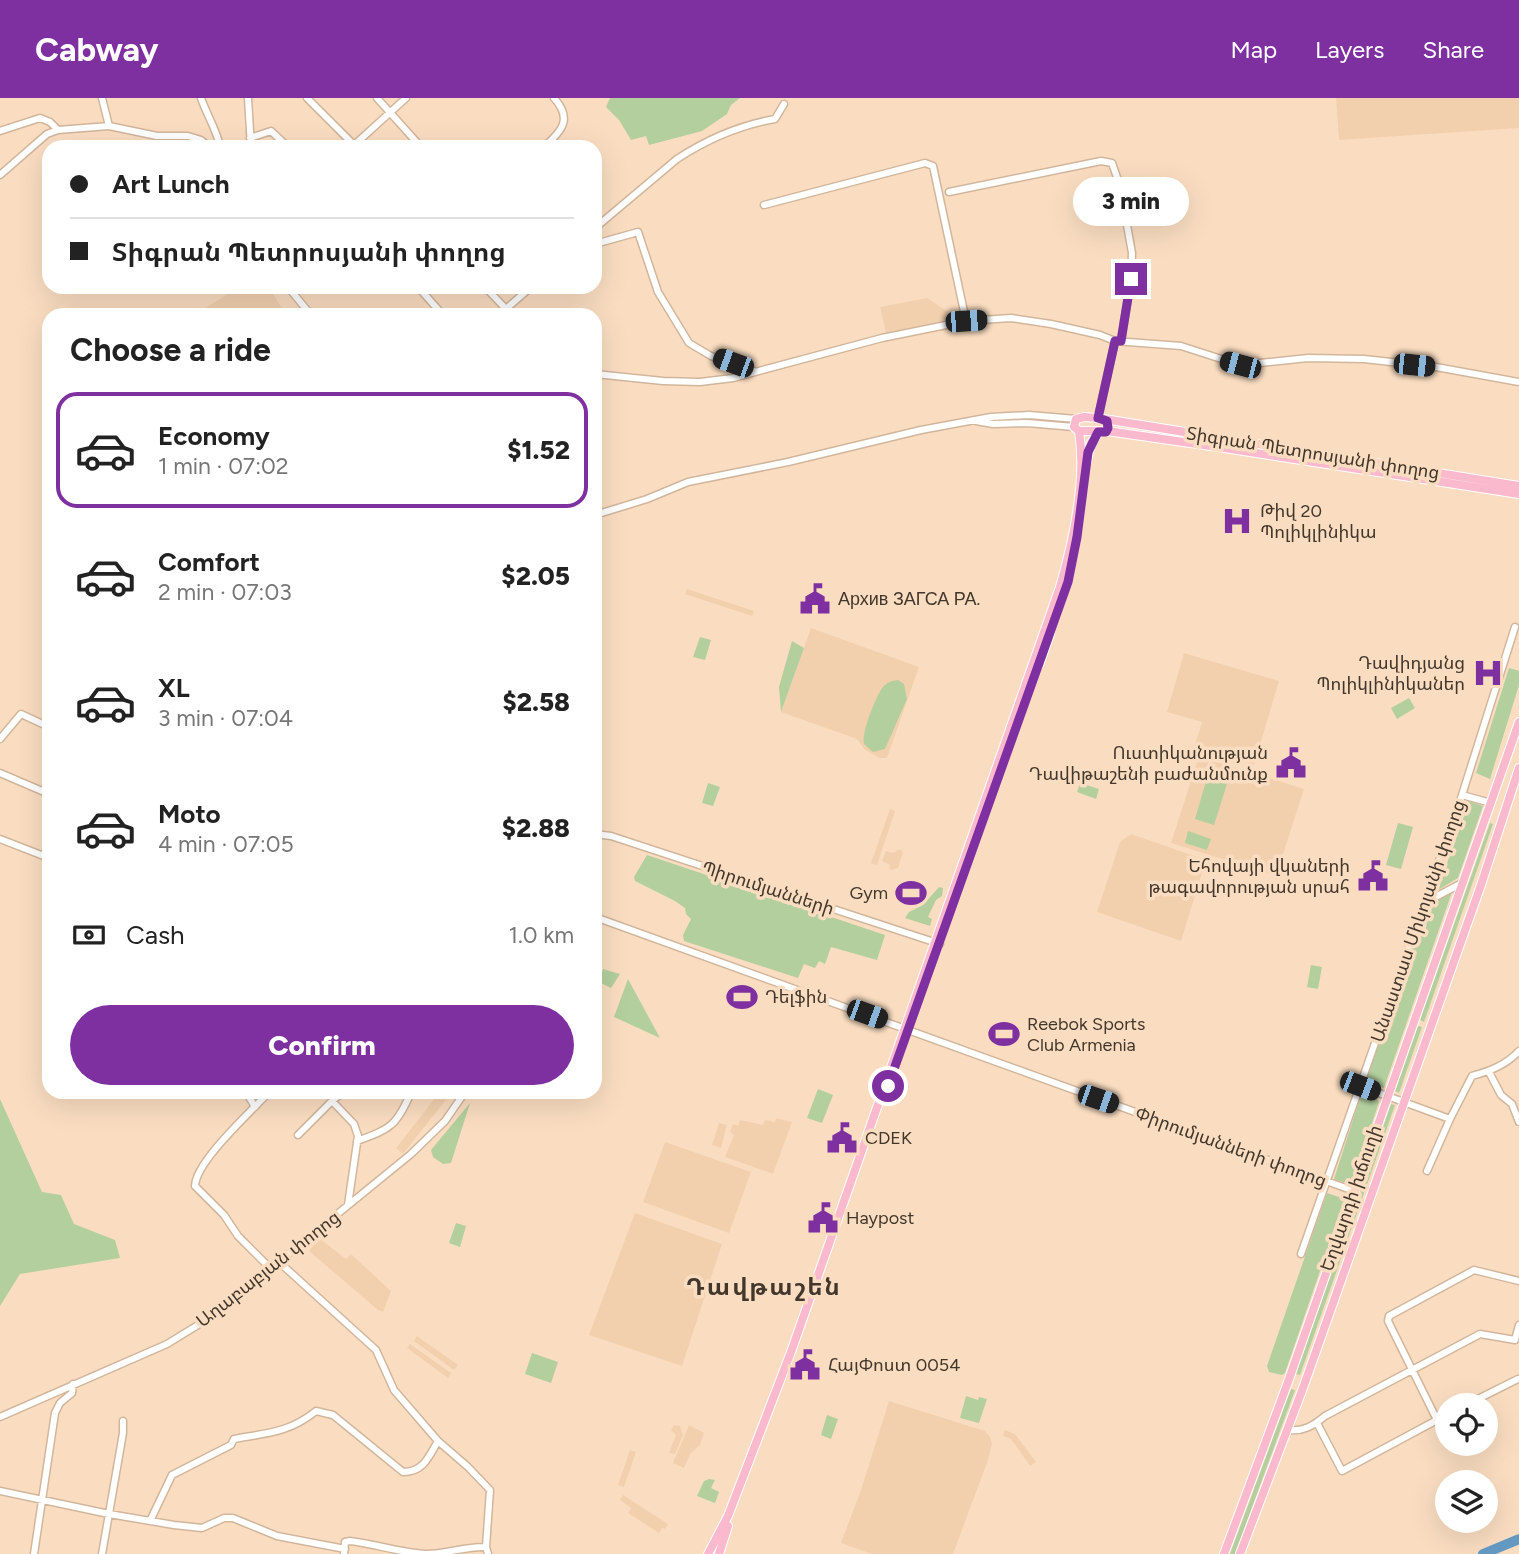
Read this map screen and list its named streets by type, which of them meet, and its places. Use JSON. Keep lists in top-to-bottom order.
{
  "streets": {
    "main road": ["Տիգրան Պետրոսյանի փողոց", "Եղվարդի խճուղի"],
    "street": [
      "Պիրումյանների",
      "Անաստաս Միկոյանի փողոց",
      "Փիրումյանների փողոց",
      "Աղաբաբյան փողոց"
    ]
  },
  "crossings": [
    ["Անաստաս Միկոյանի փողոց", "Փիրումյանների փողոց"],
    ["Փիրումյանների փողոց", "Եղվարդի խճուղի"]
  ],
  "districts": ["Դավթաշեն"],
  "places": {
    "hospital": ["Թիվ 20 Պոլիկլինիկա", "Դավիդյանց Պոլիկլինիկաներ"],
    "public building": [
      "Архив ЗАГСА РА.",
      "Ուստիկանության Դավիթաշենի բաժանմունք",
      "Եհովայի վկաների թագավորության սրահ",
      "CDEK",
      "Haypost",
      "ՀայՓոստ 0054"
    ],
    "sports": ["Gym", "Դելֆին", "Reebok Sports Club Armenia"]
  },
  "page": {
    "header": "Cabway",
    "nav": ["Map", "Layers", "Share"],
    "banner": ["Art Lunch", "Տիգրան Պետրոսյանի փողոց"],
    "bubble": "3 min",
    "heading": "Choose a ride",
    "list": [
      {
        "name": "Economy",
        "note": "1 min · 07:02",
        "value": "$1.52"
      },
      {
        "name": "Comfort",
        "note": "2 min · 07:03",
        "value": "$2.05"
      },
      {
        "name": "XL",
        "note": "3 min · 07:04",
        "value": "$2.58"
      },
      {
        "name": "Moto",
        "note": "4 min · 07:05",
        "value": "$2.88"
      }
    ],
    "pay": ["Cash", "1.0 km"],
    "buttons": "Confirm"
  }
}
